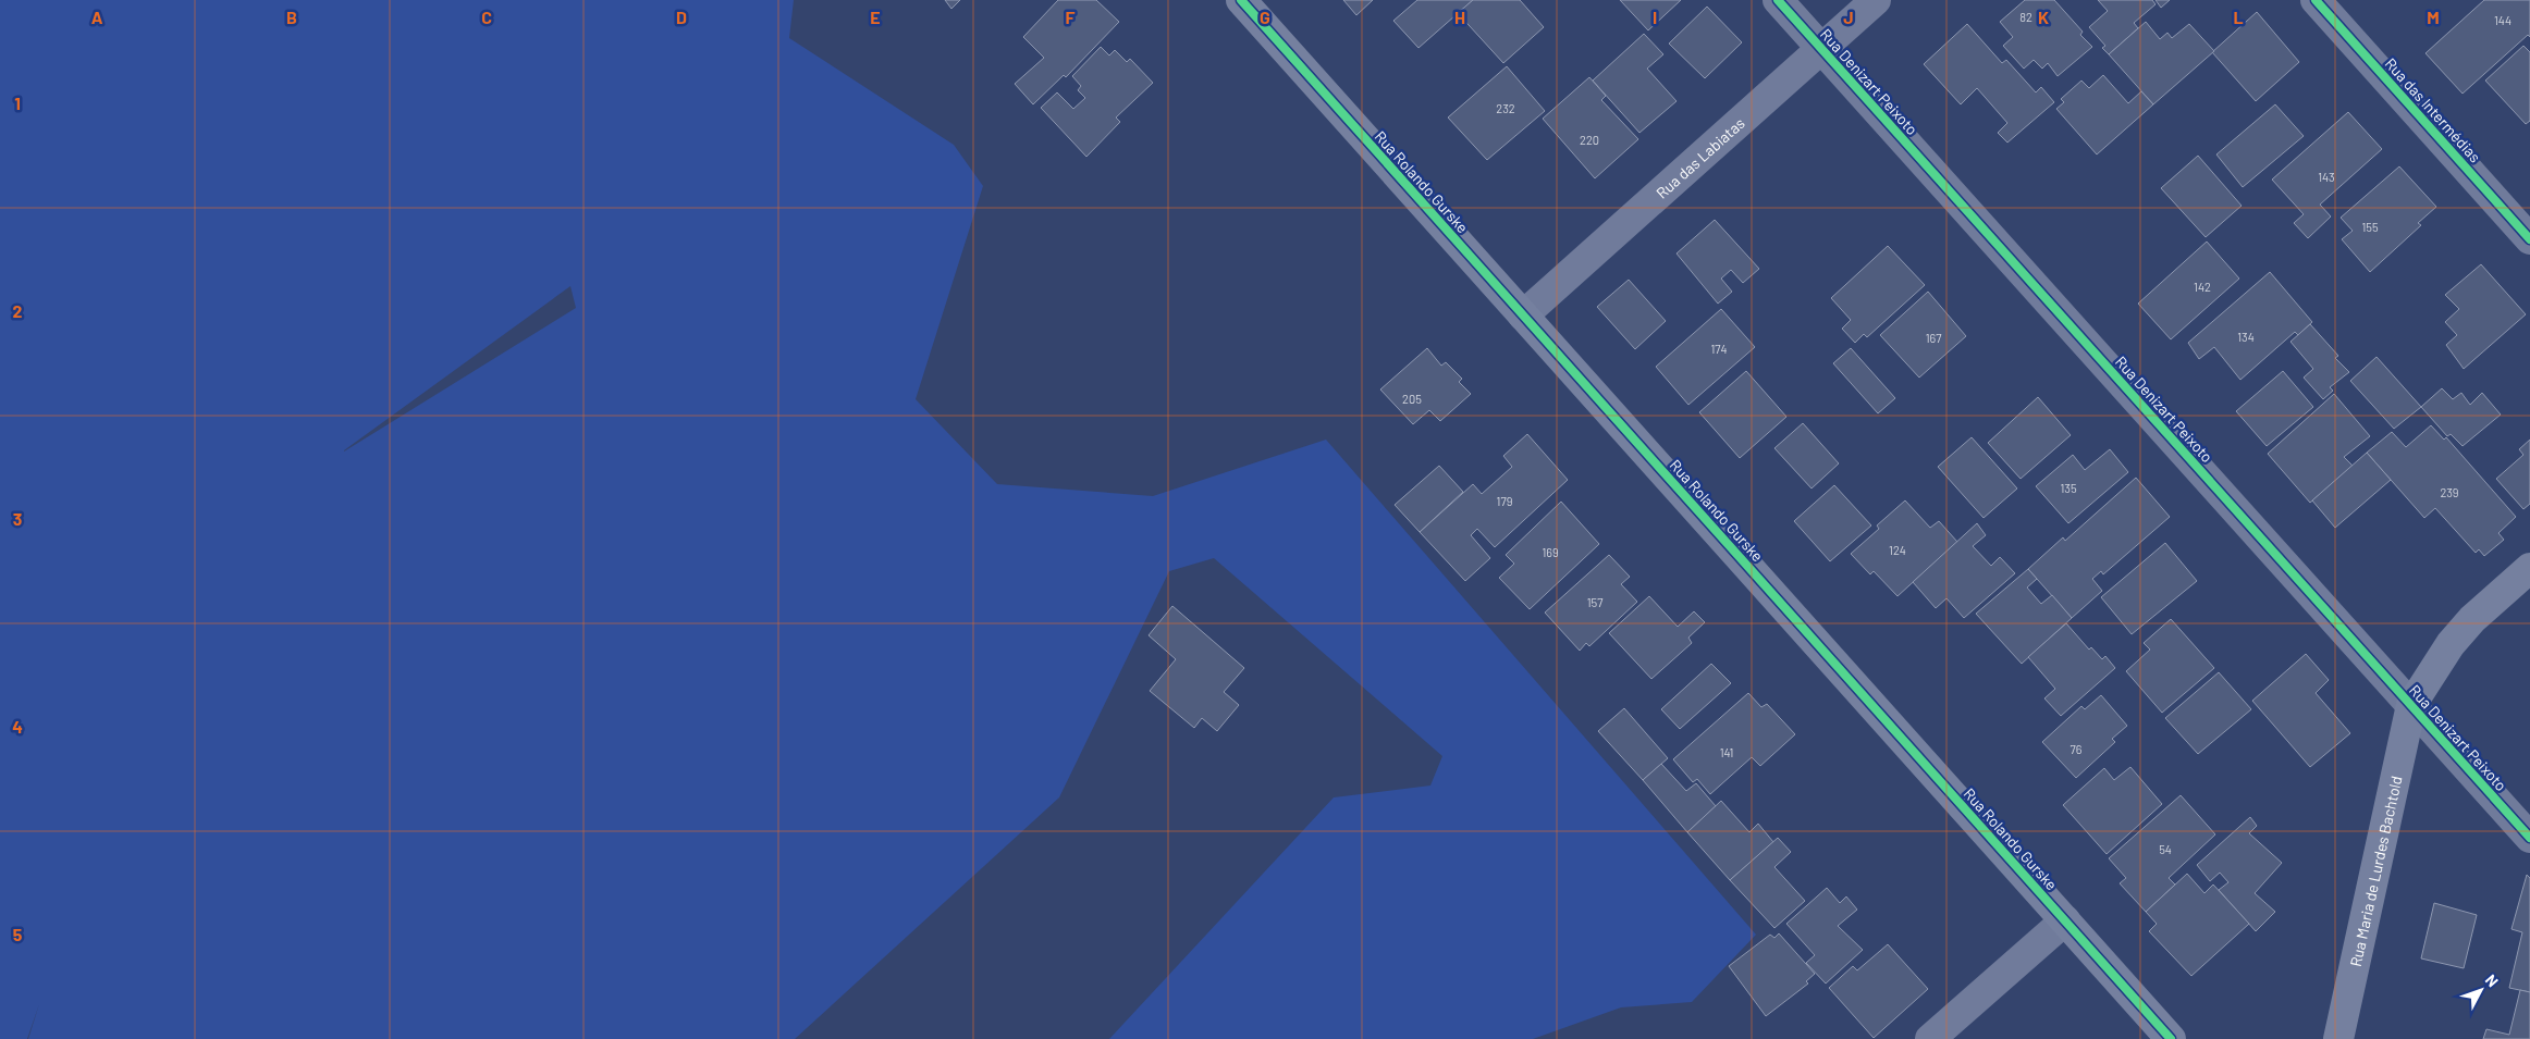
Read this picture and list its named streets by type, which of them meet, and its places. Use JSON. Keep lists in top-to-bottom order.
{
  "streets": {
    "street": [
      "Rua Denizart Peixoto",
      "Rua das Intermédias",
      "Rua das Labiatas",
      "Rua Rolando Gurske",
      "Rua Maria de Lurdes Bachtold"
    ]
  },
  "crossings": [
    ["Rua Denizart Peixoto", "Rua das Labiatas"],
    ["Rua Denizart Peixoto", "Rua Maria de Lurdes Bachtold"],
    ["Rua das Labiatas", "Rua Rolando Gurske"]
  ],
  "house_numbers": [
    "82",
    "144",
    "232",
    "220",
    "143",
    "155",
    "142",
    "134",
    "167",
    "174",
    "205",
    "135",
    "239",
    "179",
    "124",
    "169",
    "157",
    "76",
    "141",
    "54"
  ],
  "north": "top right",
  "grid": {
    "columns": [
      "A",
      "B",
      "C",
      "D",
      "E",
      "F",
      "G",
      "H",
      "I",
      "J",
      "K",
      "L",
      "M"
    ],
    "rows": [
      "1",
      "2",
      "3",
      "4",
      "5"
    ]
  }
}
